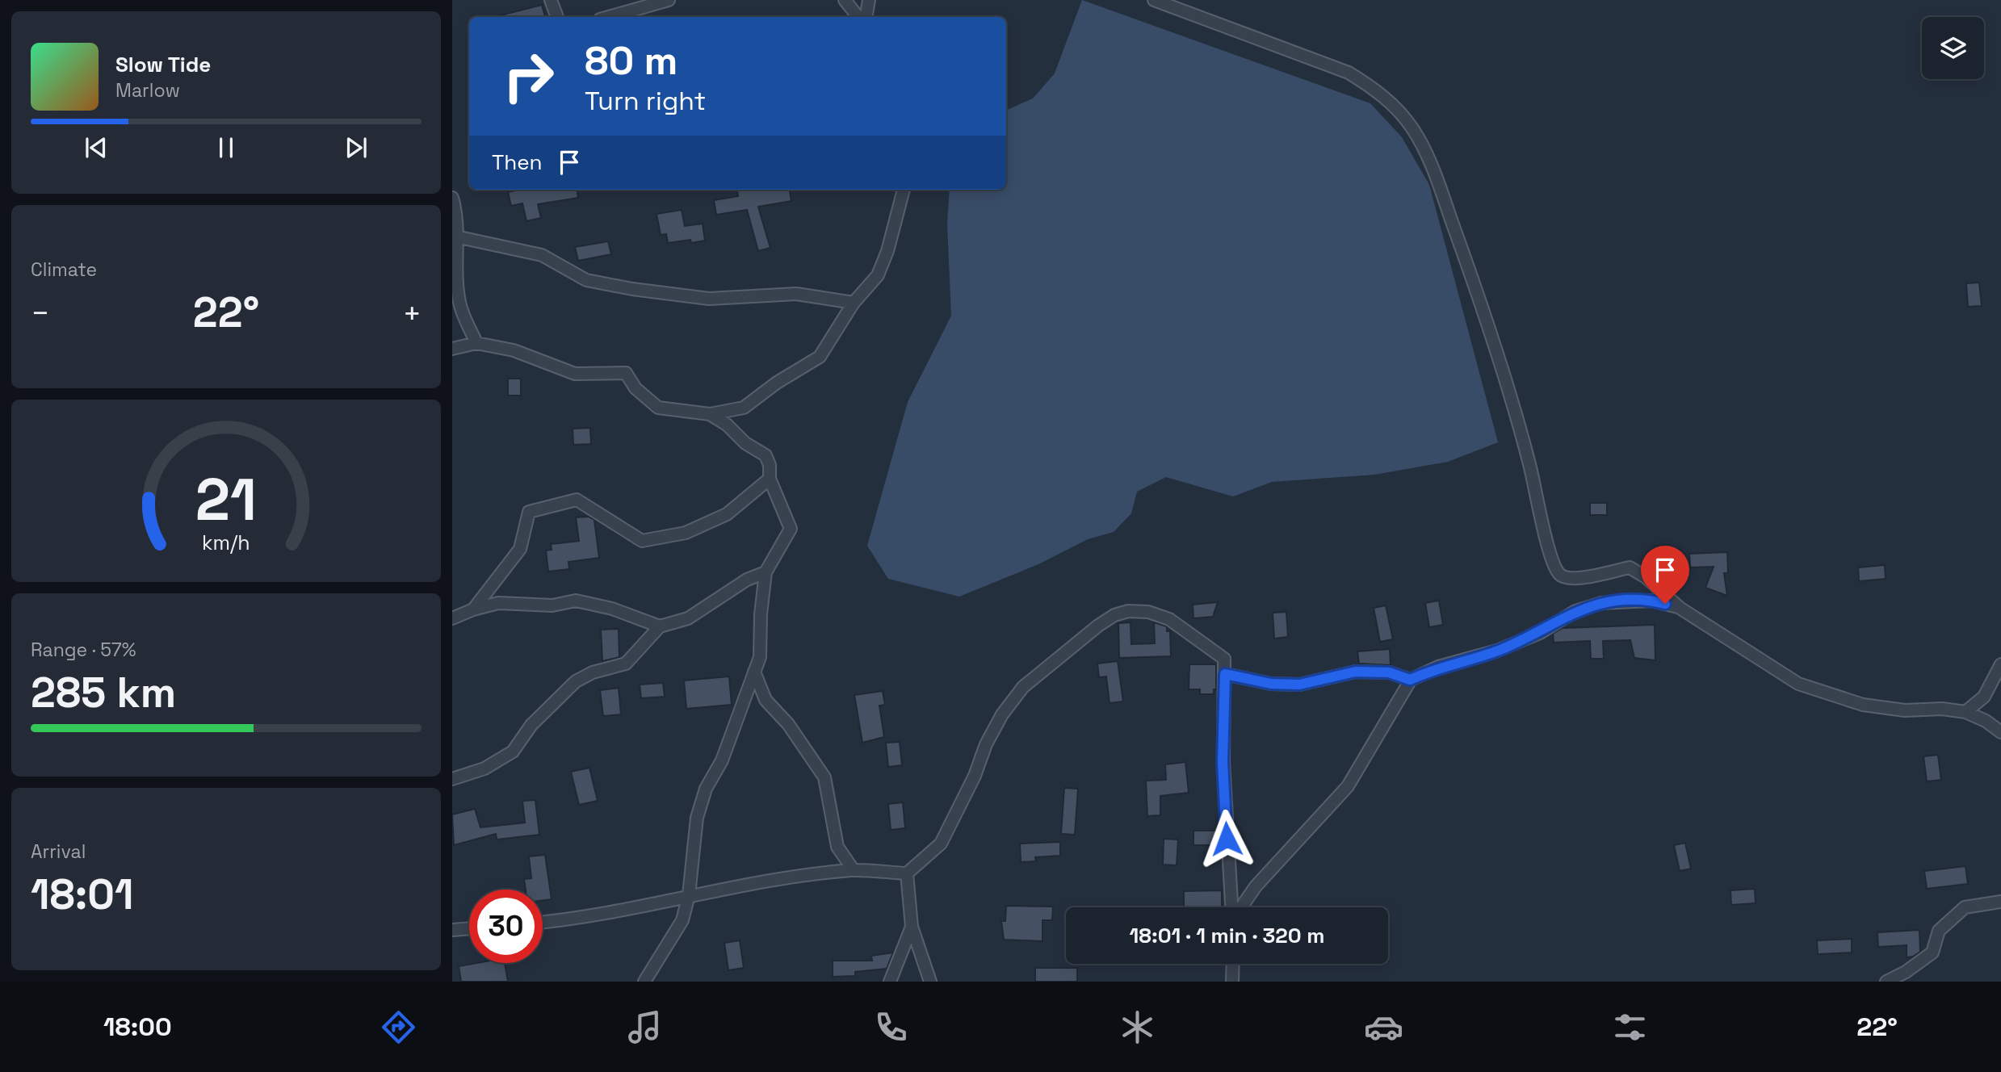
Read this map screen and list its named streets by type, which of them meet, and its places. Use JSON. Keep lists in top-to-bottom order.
{
  "page": {
    "turn": ["80 m", "Turn right"],
    "song": ["Slow Tide", "Marlow"],
    "then": "Then",
    "tile": [
      "Climate",
      ["Range · 57%", "285 km"],
      ["Arrival", "18:01"]
    ],
    "heat": ["−", "22°", "+"],
    "limit": "30",
    "trip": "18:01 · 1 min · 320 m",
    "tabs": ["18:00", "22°"],
    "gauge": ["21", "km/h"]
  }
}
